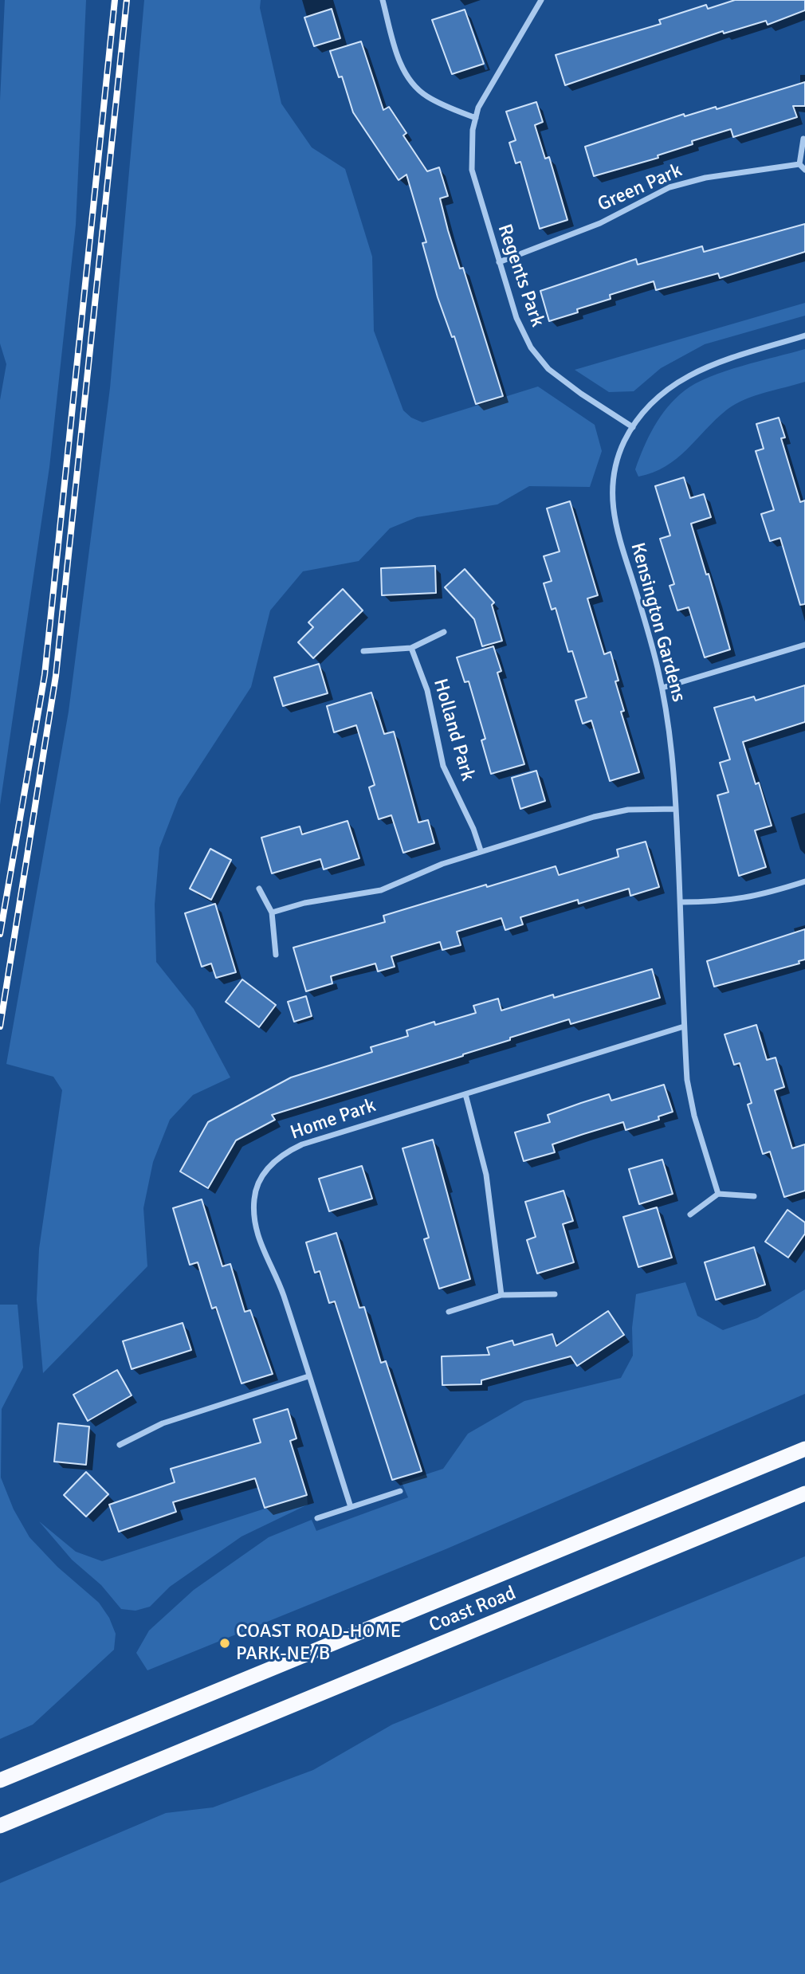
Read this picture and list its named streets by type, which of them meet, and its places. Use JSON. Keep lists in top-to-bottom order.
{
  "streets": {
    "highway": ["Coast Road"],
    "street": [
      "Green Park",
      "Regents Park",
      "Kensington Gardens",
      "Holland Park",
      "Home Park"
    ]
  },
  "crossings": [
    ["Green Park", "Regents Park"],
    ["Regents Park", "Kensington Gardens"],
    ["Kensington Gardens", "Home Park"]
  ],
  "places": ["COAST ROAD-HOME PARK-NE/B"]
}
